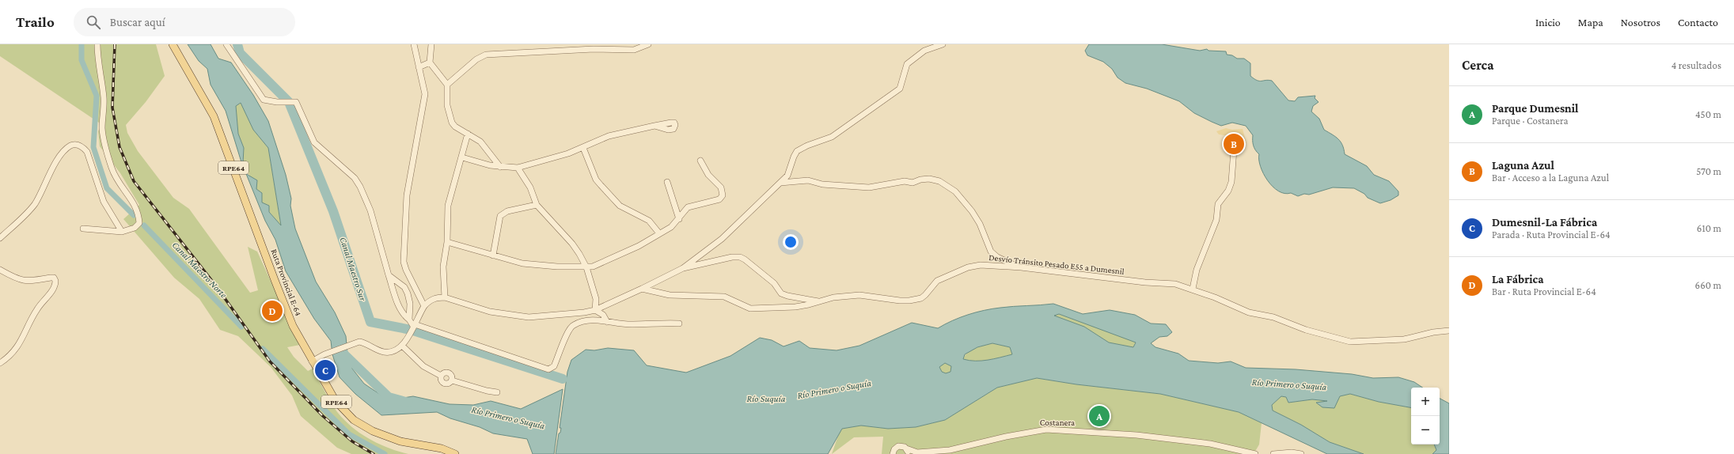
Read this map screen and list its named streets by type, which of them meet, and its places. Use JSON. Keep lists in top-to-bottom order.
{
  "streets": {
    "main road": ["RPE64", "Ruta Provincial E-64"],
    "street": ["Desvío Tránsito Pesado E55 a Dumesnil", "Costanera"]
  },
  "water": [
    "Canal Maestro Sur",
    "Canal Maestro Norte",
    "Río Primero o Suquía",
    "Río Suquía"
  ],
  "page": {
    "header": "Trailo",
    "search": "Buscar aquí",
    "nav": [
      "Inicio",
      "Mapa",
      "Nosotros",
      "Contacto"
    ],
    "heading": ["Cerca", "4 resultados"],
    "list": [
      {
        "mark": "A",
        "name": "Parque Dumesnil",
        "note": "Parque · Costanera",
        "value": "450 m"
      },
      {
        "mark": "B",
        "name": "Laguna Azul",
        "note": "Bar · Acceso a la Laguna Azul",
        "value": "570 m"
      },
      {
        "mark": "C",
        "name": "Dumesnil-La Fábrica",
        "note": "Parada · Ruta Provincial E-64",
        "value": "610 m"
      },
      {
        "mark": "D",
        "name": "La Fábrica",
        "note": "Bar · Ruta Provincial E-64",
        "value": "660 m"
      }
    ],
    "pins": [
      "B",
      "D",
      "C",
      "A"
    ],
    "map_buttons": ["+", "−"]
  }
}
